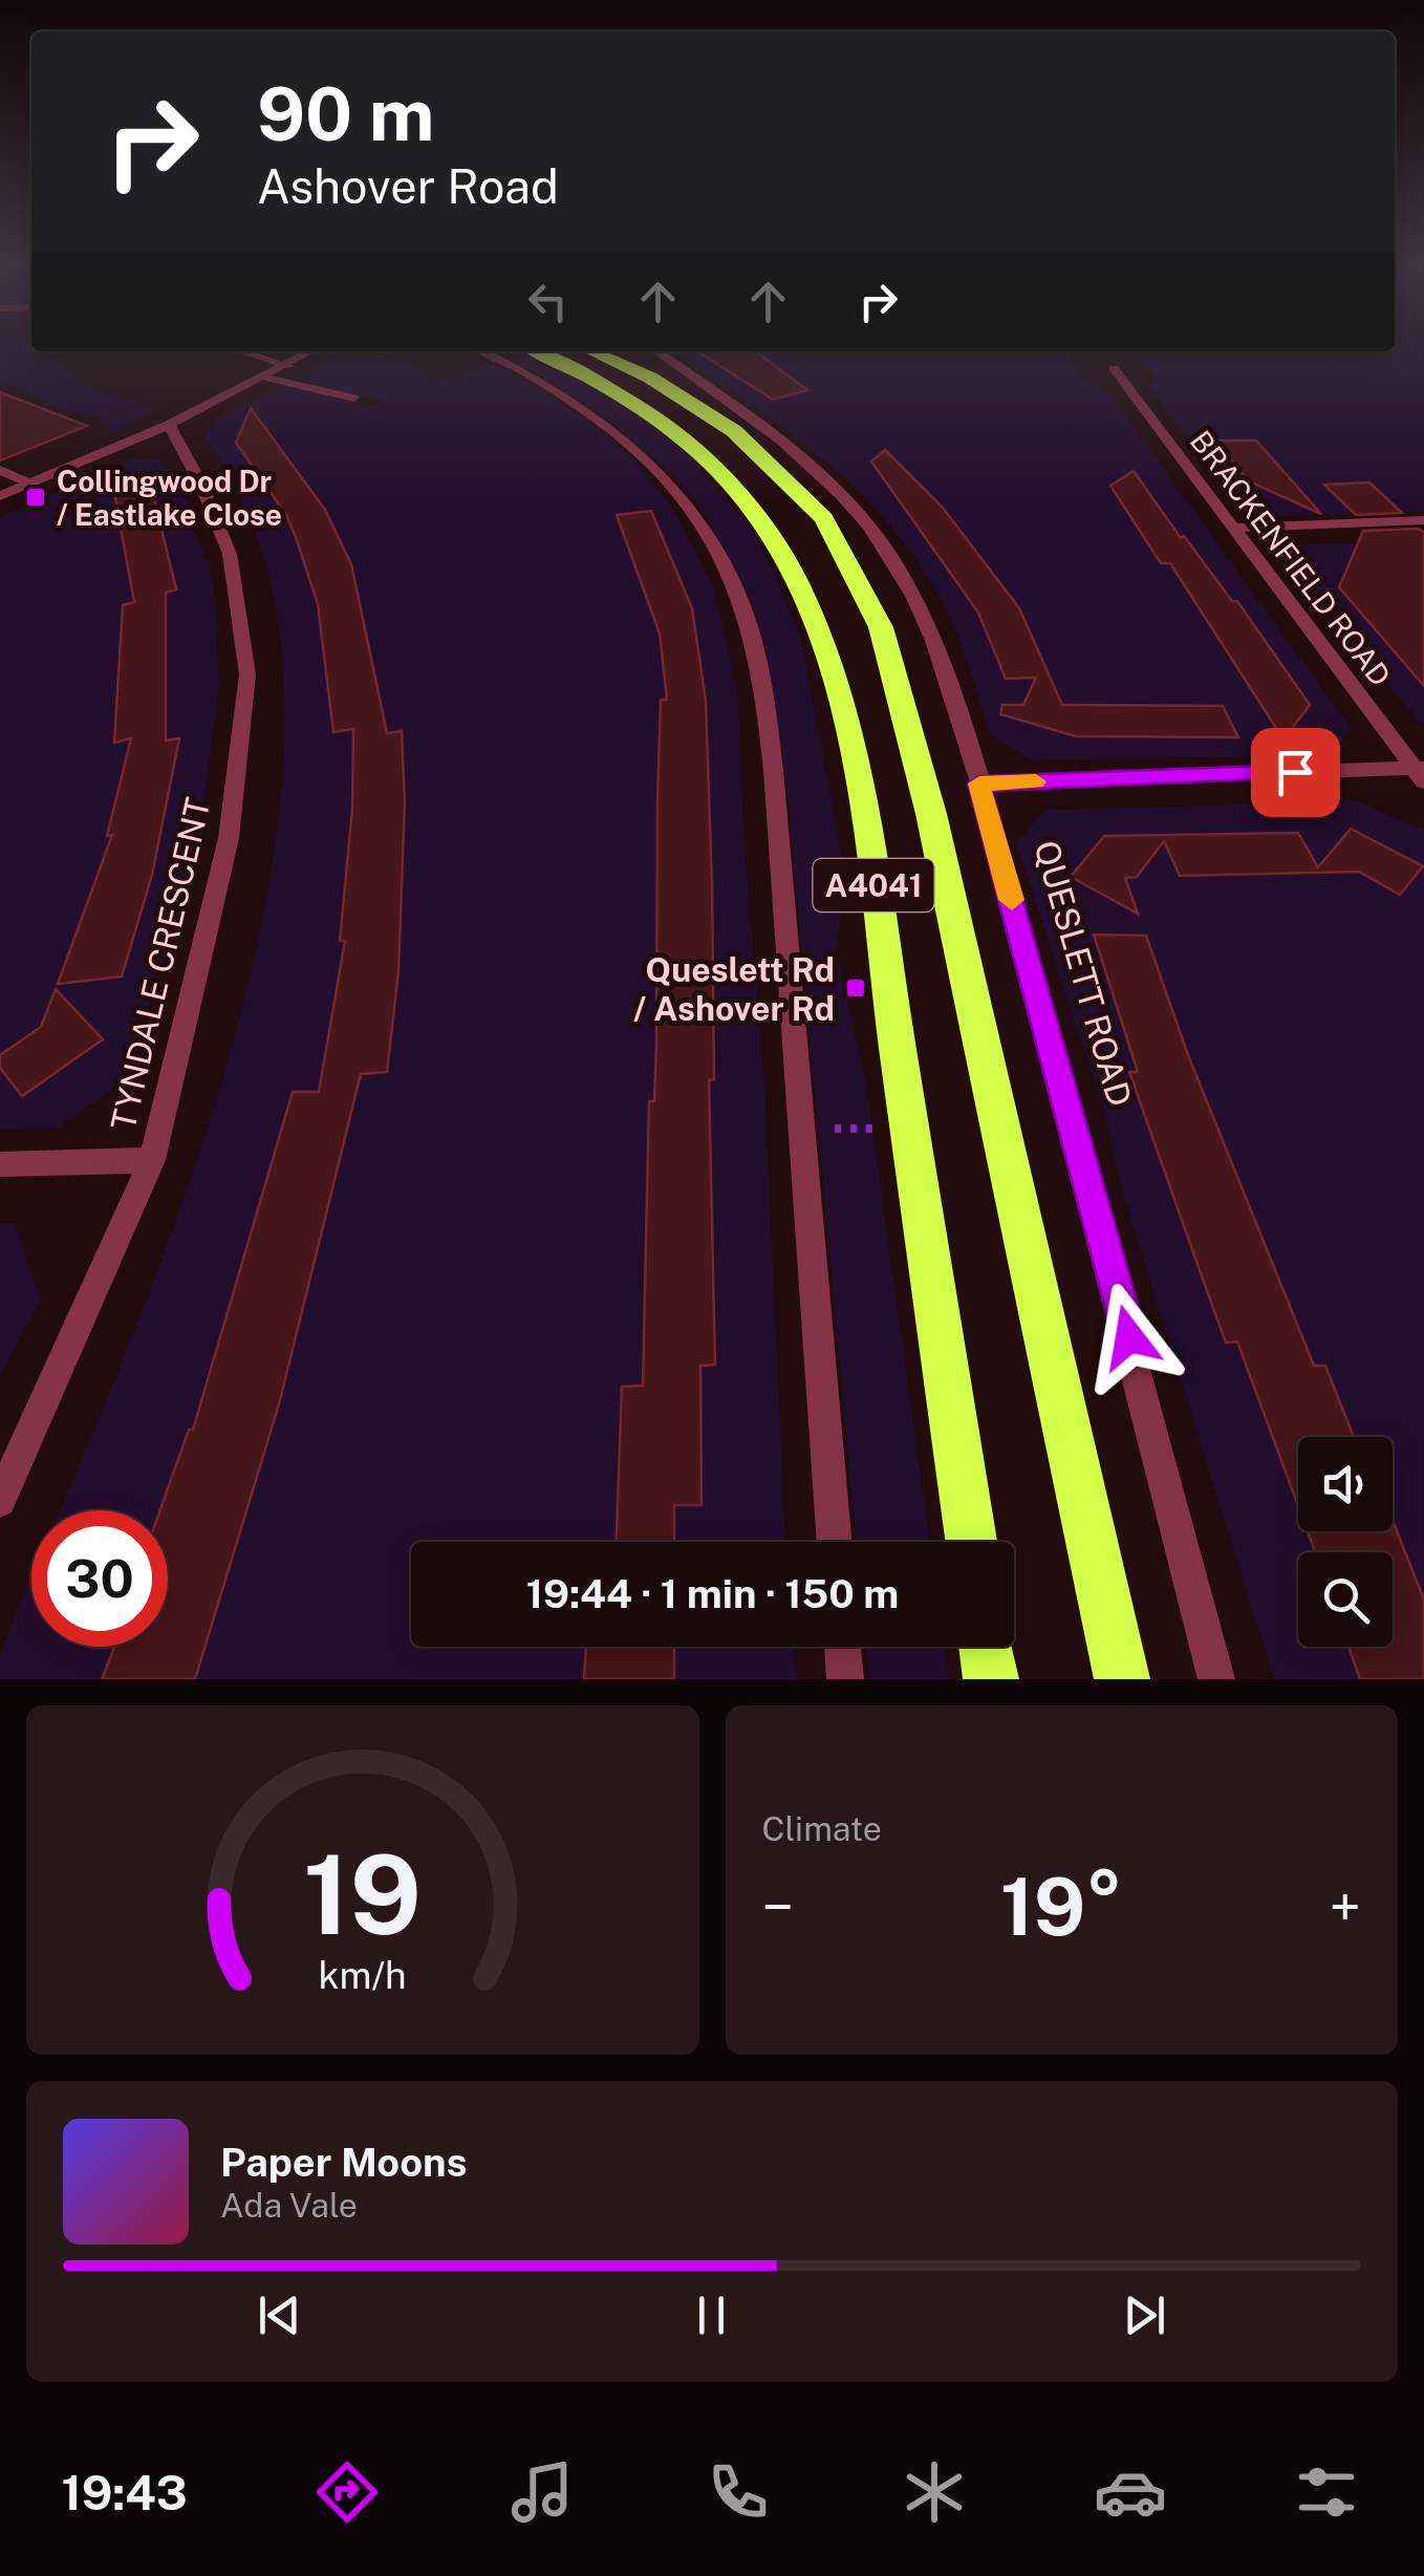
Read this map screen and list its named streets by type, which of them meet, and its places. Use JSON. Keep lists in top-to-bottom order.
{
  "streets": {
    "highway": ["A4041"],
    "street": ["BRACKENFIELD ROAD", "TYNDALE CRESCENT", "QUESLETT ROAD"]
  },
  "places": {
    "transit": ["Collingwood Dr / Eastlake Close", "Queslett Rd / Ashover Rd"]
  },
  "page": {
    "turn": ["90 m", "Ashover Road"],
    "limit": "30",
    "trip": "19:44 · 1 min · 150 m",
    "tile": "Climate",
    "heat": ["−", "19°", "+"],
    "song": ["Paper Moons", "Ada Vale"],
    "tabs": "19:43",
    "gauge": ["19", "km/h"]
  }
}
